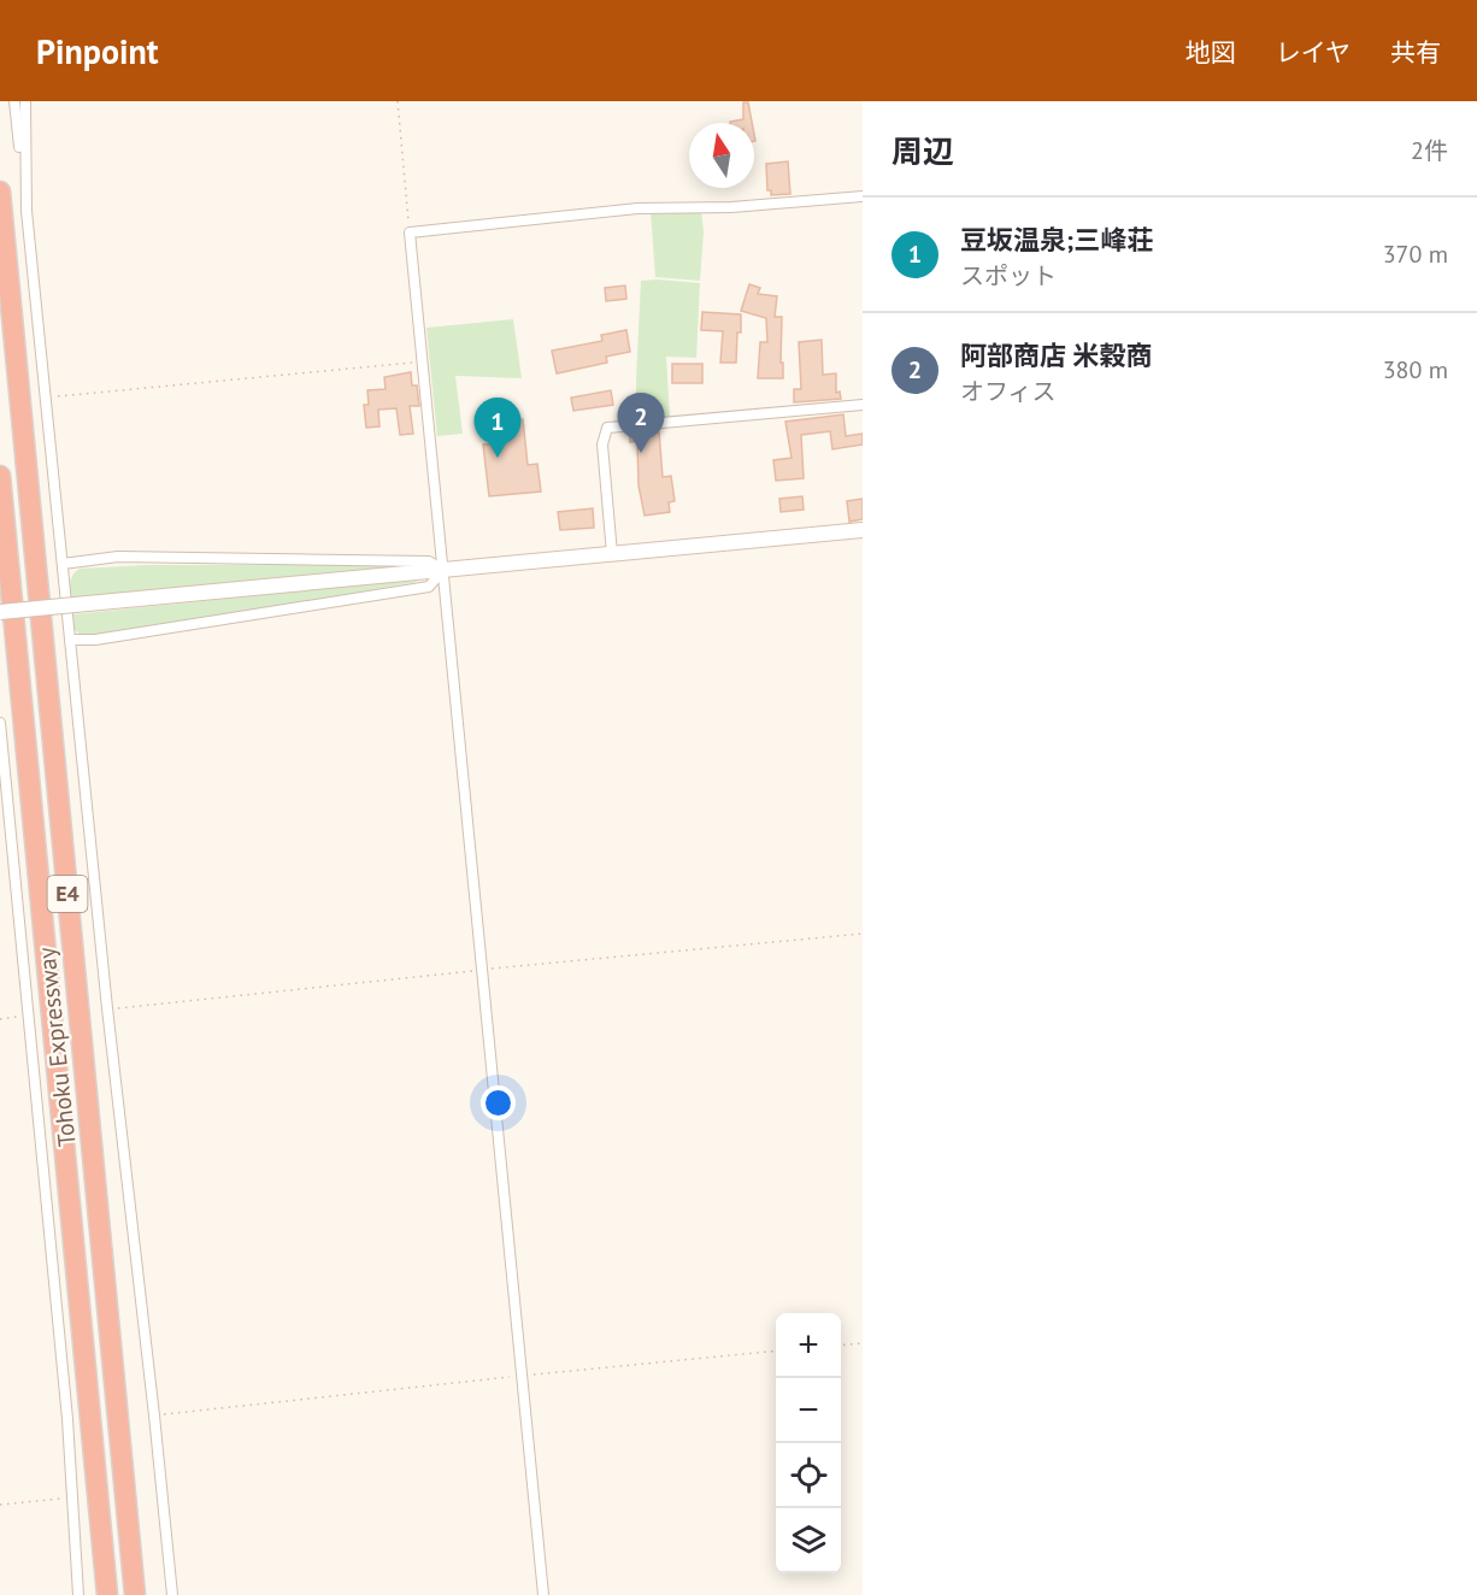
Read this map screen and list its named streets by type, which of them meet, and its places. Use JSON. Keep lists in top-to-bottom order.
{
  "streets": {
    "highway": ["E4", "Tohoku Expressway"]
  },
  "north": "top",
  "page": {
    "header": "Pinpoint",
    "nav": ["地図", "レイヤ", "共有"],
    "heading": ["周辺", "2件"],
    "list": [
      {
        "mark": "1",
        "name": "豆坂温泉;三峰荘",
        "note": "スポット",
        "value": "370 m"
      },
      {
        "mark": "2",
        "name": "阿部商店 米穀商",
        "note": "オフィス",
        "value": "380 m"
      }
    ],
    "pins": ["2", "1"],
    "map_buttons": ["+", "−"]
  }
}
